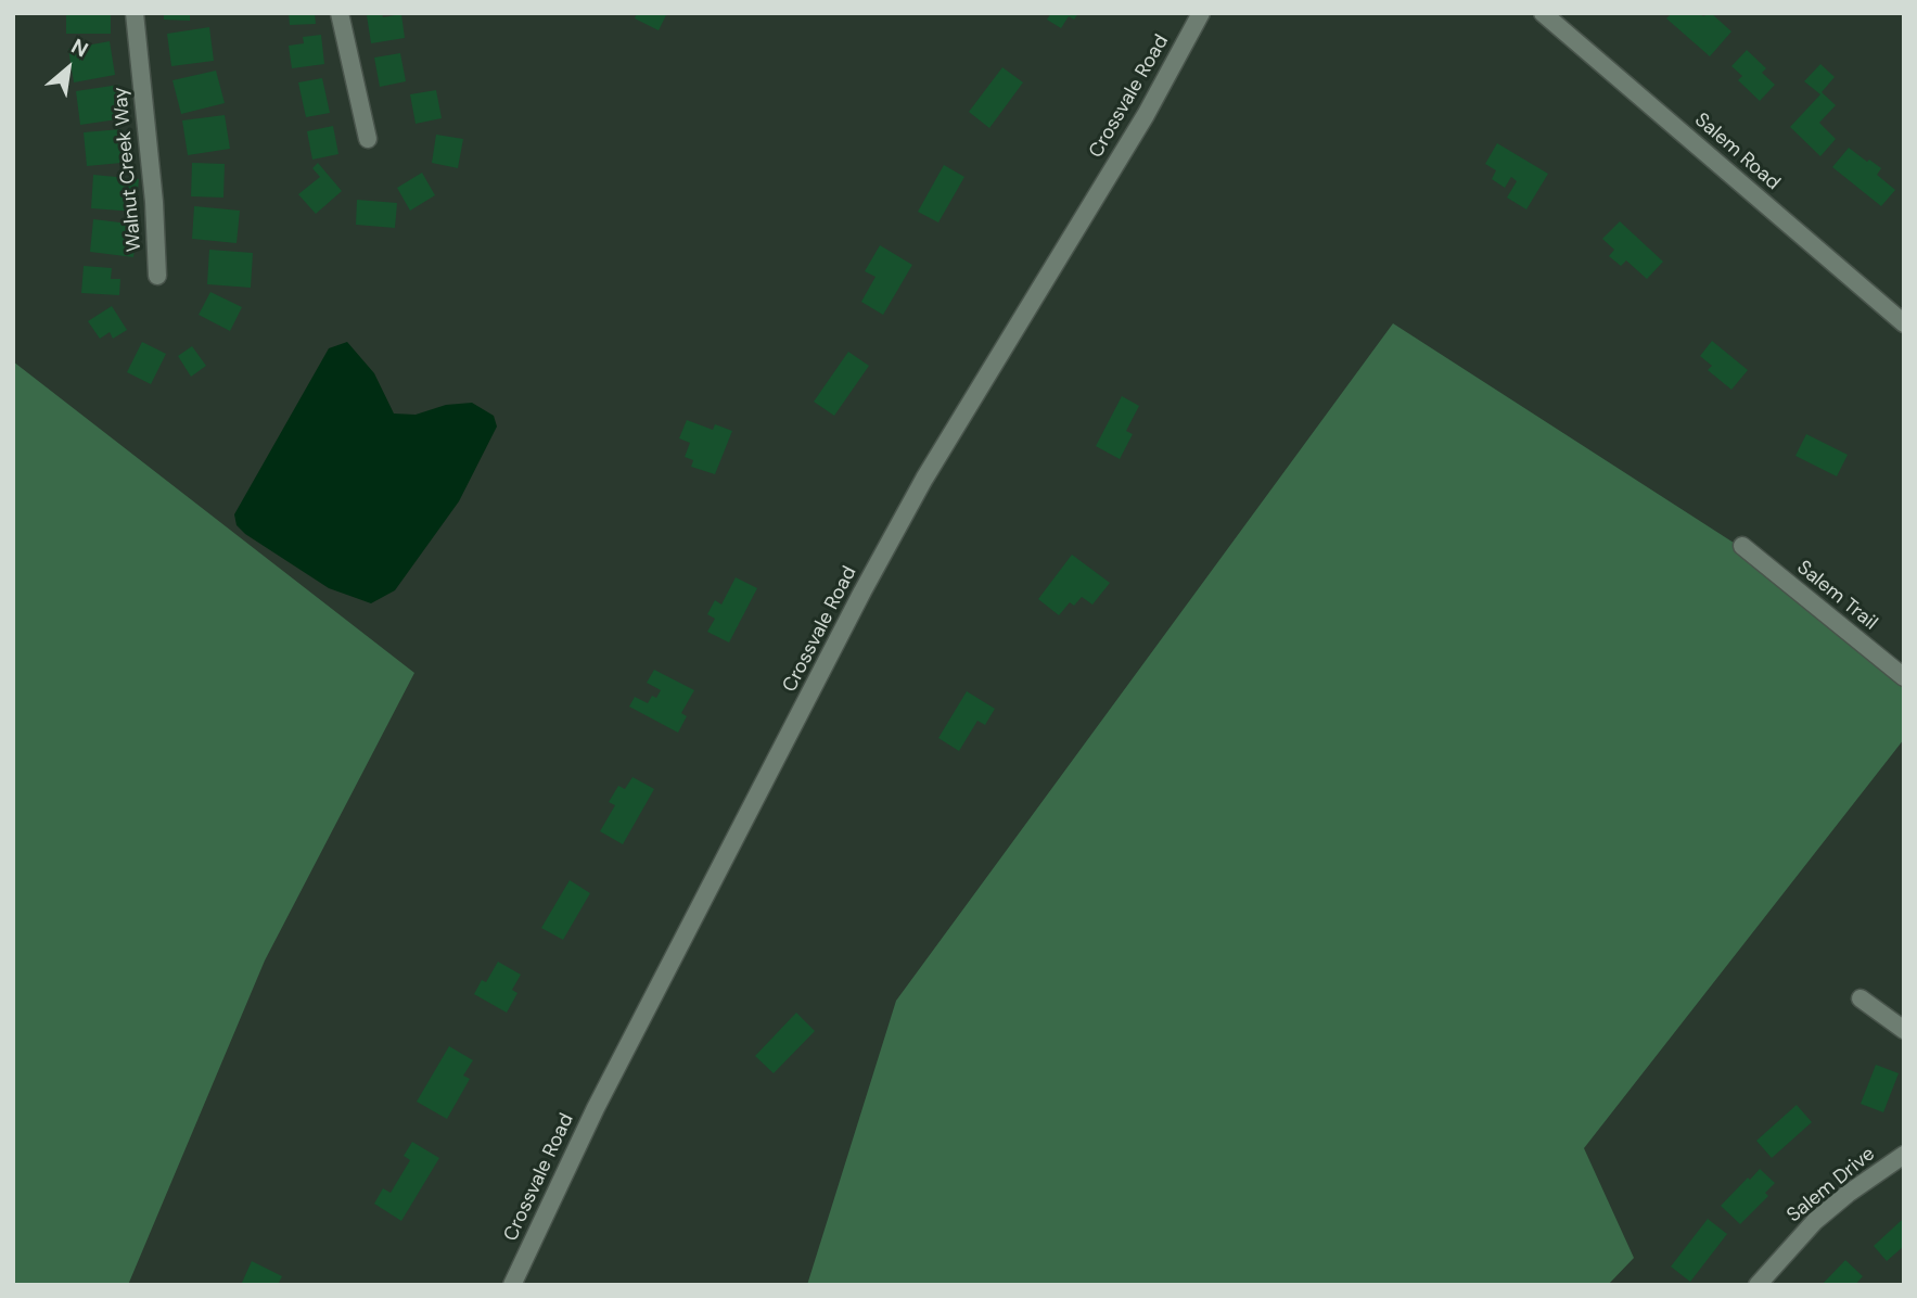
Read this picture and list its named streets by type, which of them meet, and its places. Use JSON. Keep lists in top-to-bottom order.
{
  "streets": {
    "street": [
      "Crossvale Road",
      "Salem Road",
      "Walnut Creek Way",
      "Salem Trail",
      "Salem Drive"
    ]
  },
  "north": "top right"
}
